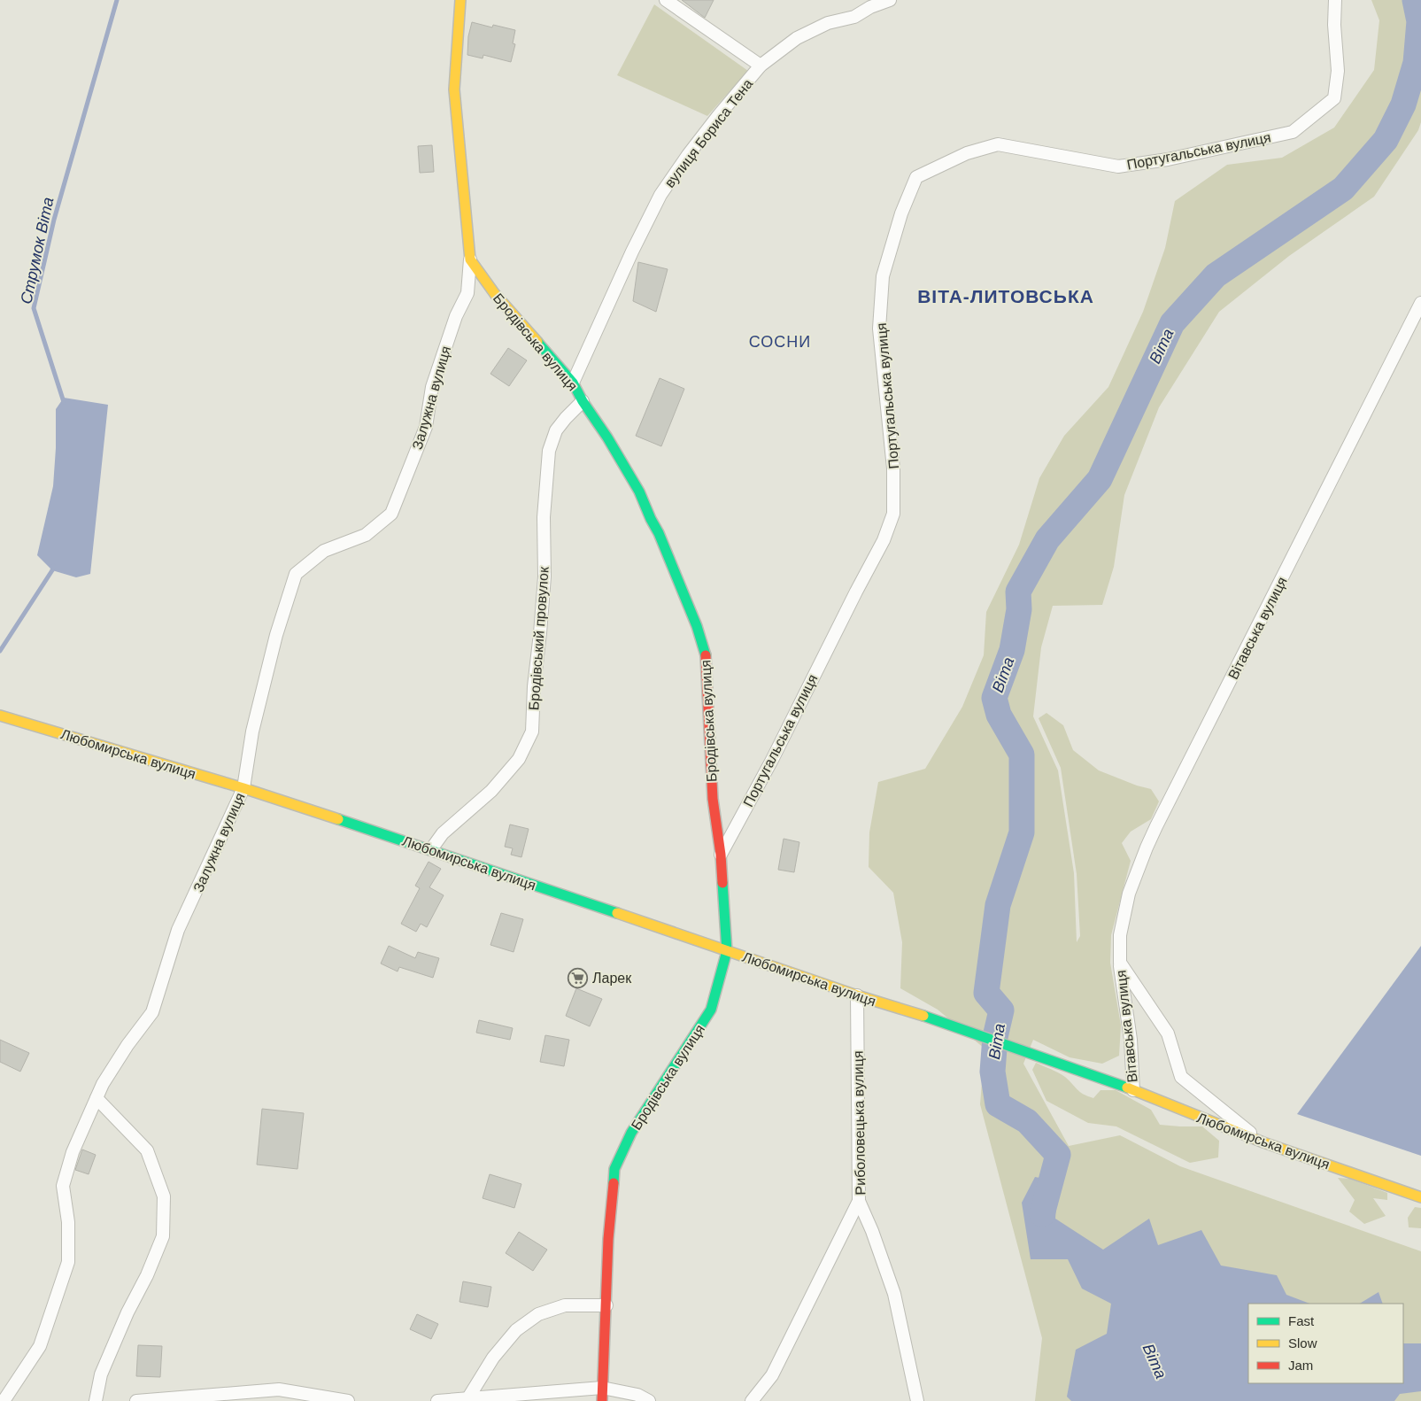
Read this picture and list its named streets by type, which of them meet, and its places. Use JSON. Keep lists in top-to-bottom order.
{
  "streets": {
    "street": [
      "вулиця Бориса Тена",
      "Португальська вулиця",
      "Бродівська вулиця",
      "Залужна вулиця",
      "Вітавська вулиця",
      "Бродівський провулок",
      "Любомирська вулиця",
      "Риболовецька вулиця"
    ]
  },
  "crossings": [
    ["вулиця Бориса Тена", "Бродівська вулиця"],
    ["Португальська вулиця", "Бродівська вулиця"],
    ["Бродівська вулиця", "Залужна вулиця"],
    ["Бродівська вулиця", "Бродівський провулок"],
    ["Бродівська вулиця", "Любомирська вулиця"],
    ["Залужна вулиця", "Любомирська вулиця"],
    ["Вітавська вулиця", "Любомирська вулиця"],
    ["Бродівський провулок", "Любомирська вулиця"],
    ["Любомирська вулиця", "Риболовецька вулиця"]
  ],
  "districts": ["ВІТА-ЛИТОВСЬКА", "СОСНИ"],
  "water": ["Струмок Віта", "Віта"],
  "places": {
    "supermarket": ["Ларек"]
  },
  "legend": ["Fast", "Slow", "Jam"]
}
